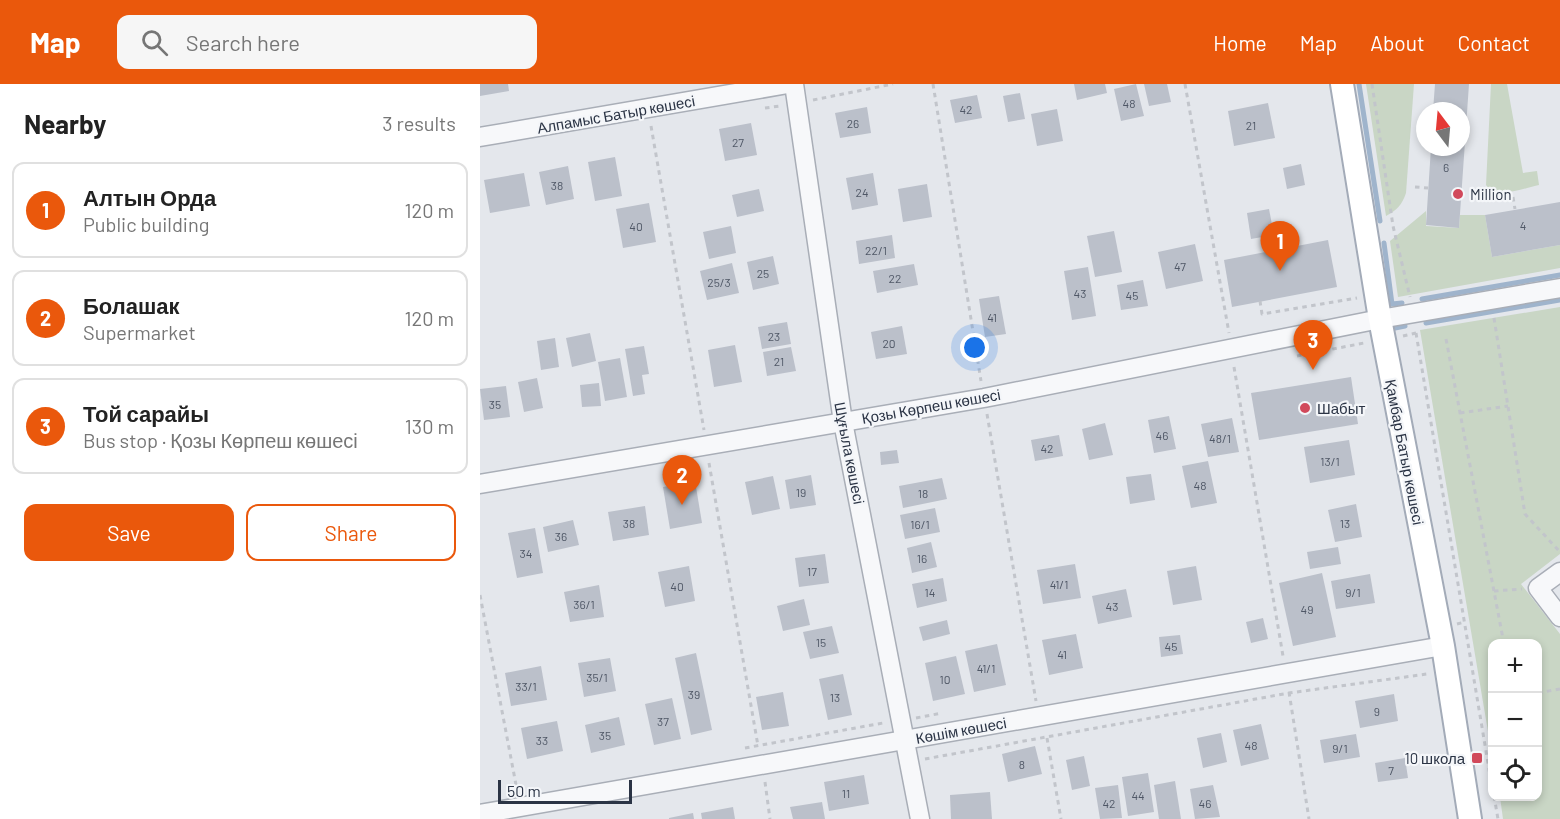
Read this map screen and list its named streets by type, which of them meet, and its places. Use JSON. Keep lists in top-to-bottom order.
{
  "streets": {
    "main road": ["Қамбар Батыр көшесі"],
    "street": [
      "Алпамыс Батыр көшесі",
      "Қозы Көрпеш көшесі",
      "Шұғыла көшесі",
      "Көшім көшесі"
    ]
  },
  "crossings": [
    ["Қозы Көрпеш көшесі", "Қамбар Батыр көшесі"],
    ["Қозы Көрпеш көшесі", "Шұғыла көшесі"],
    ["Қамбар Батыр көшесі", "Көшім көшесі"],
    ["Шұғыла көшесі", "Көшім көшесі"]
  ],
  "places": {
    "other": ["Million", "Шабыт"],
    "transit": ["10 школа"]
  },
  "house_numbers": [
    "48",
    "42",
    "26",
    "21",
    "27",
    "6",
    "38",
    "24",
    "4",
    "40",
    "22/1",
    "47",
    "25",
    "22",
    "25/3",
    "43",
    "45",
    "41",
    "23",
    "20",
    "21",
    "35",
    "46",
    "48/1",
    "42",
    "13/1",
    "48",
    "19",
    "18",
    "38",
    "13",
    "16/1",
    "36",
    "34",
    "16",
    "17",
    "41/1",
    "40",
    "14",
    "9/1",
    "36/1",
    "43",
    "49",
    "15",
    "45",
    "41",
    "41/1",
    "35/1",
    "10",
    "33/1",
    "39",
    "13",
    "9",
    "37",
    "35",
    "33",
    "48",
    "9/1",
    "8",
    "7",
    "11",
    "44",
    "42",
    "46"
  ],
  "scale_bar": "50 m",
  "north": "top",
  "page": {
    "header": "Map",
    "search": "Search here",
    "nav": [
      "Home",
      "Map",
      "About",
      "Contact"
    ],
    "heading": ["Nearby", "3 results"],
    "list": [
      {
        "mark": "1",
        "name": "Алтын Орда",
        "note": "Public building",
        "value": "120 m"
      },
      {
        "mark": "2",
        "name": "Болашак",
        "note": "Supermarket",
        "value": "120 m"
      },
      {
        "mark": "3",
        "name": "Той сарайы",
        "note": "Bus stop · Қозы Көрпеш көшесі",
        "value": "130 m"
      }
    ],
    "pins": ["1", "3", "2"],
    "buttons": ["Save", "Share"],
    "map_buttons": ["+", "−"],
    "scale": "50 m"
  }
}
